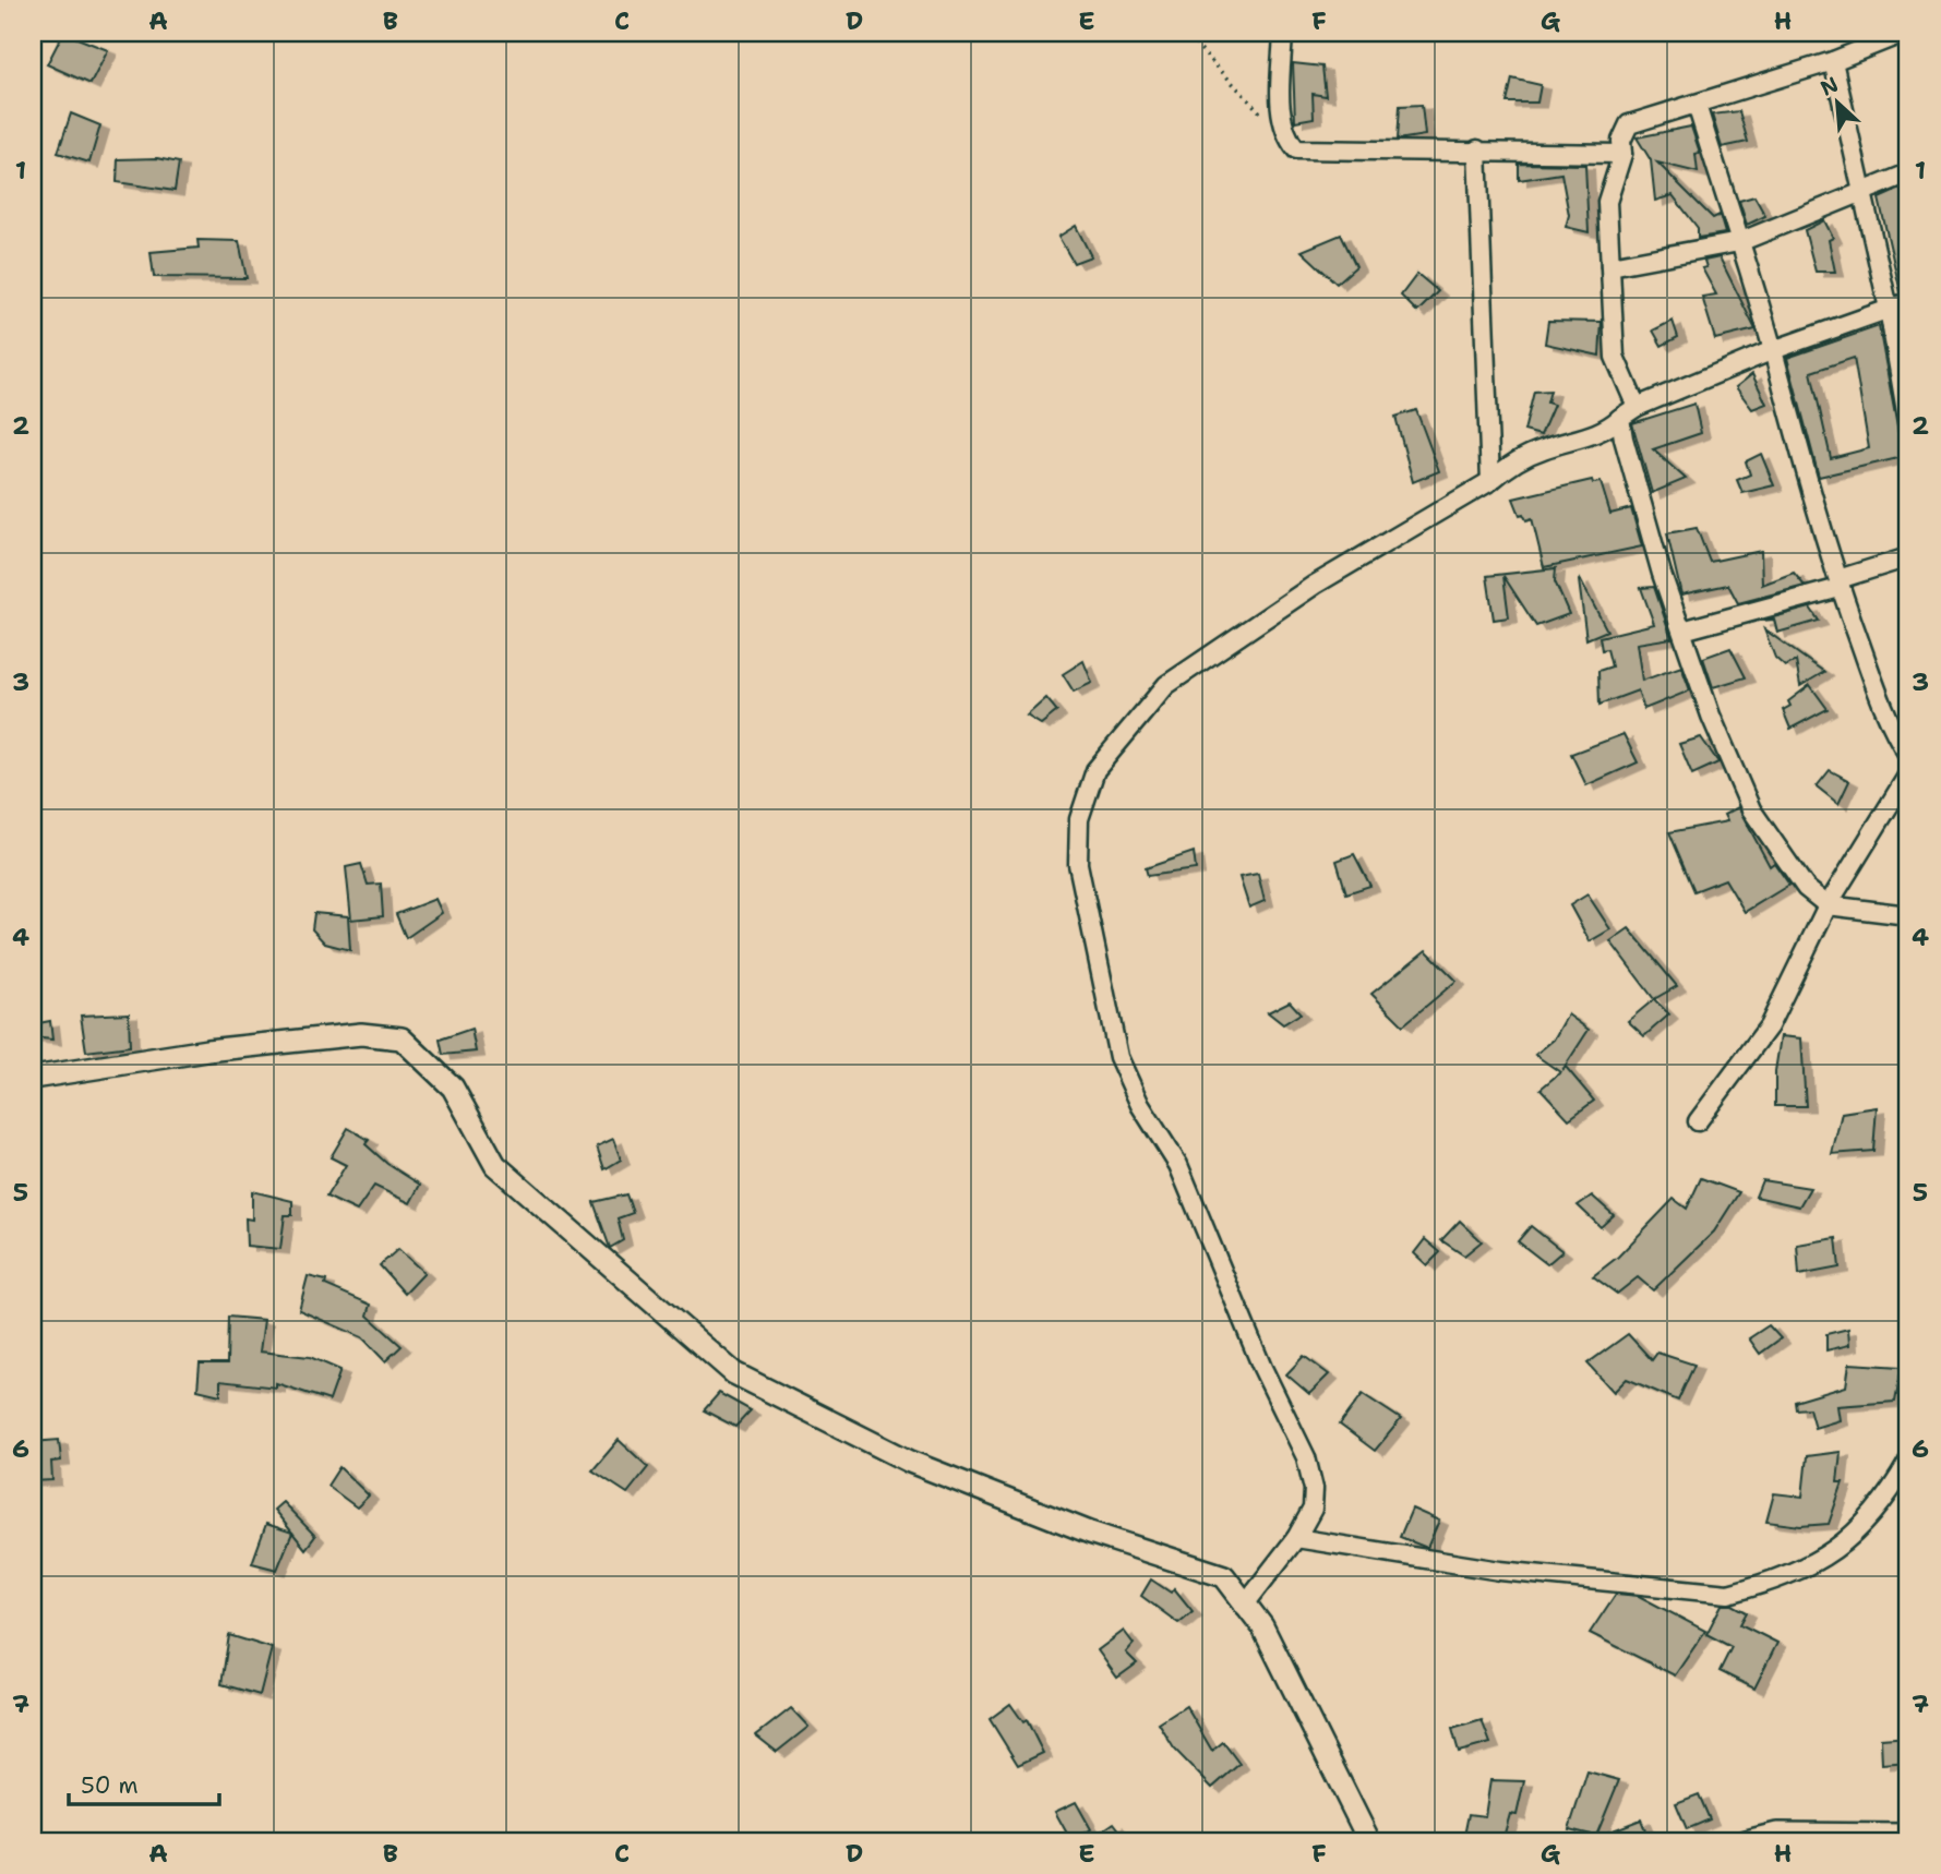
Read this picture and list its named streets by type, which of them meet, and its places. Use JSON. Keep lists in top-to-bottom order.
{
  "scale_bar": "50 m",
  "north": "top left",
  "grid": {
    "columns": [
      "A",
      "B",
      "C",
      "D",
      "E",
      "F",
      "G",
      "H"
    ],
    "rows": [
      "1",
      "2",
      "3",
      "4",
      "5",
      "6",
      "7"
    ]
  }
}
